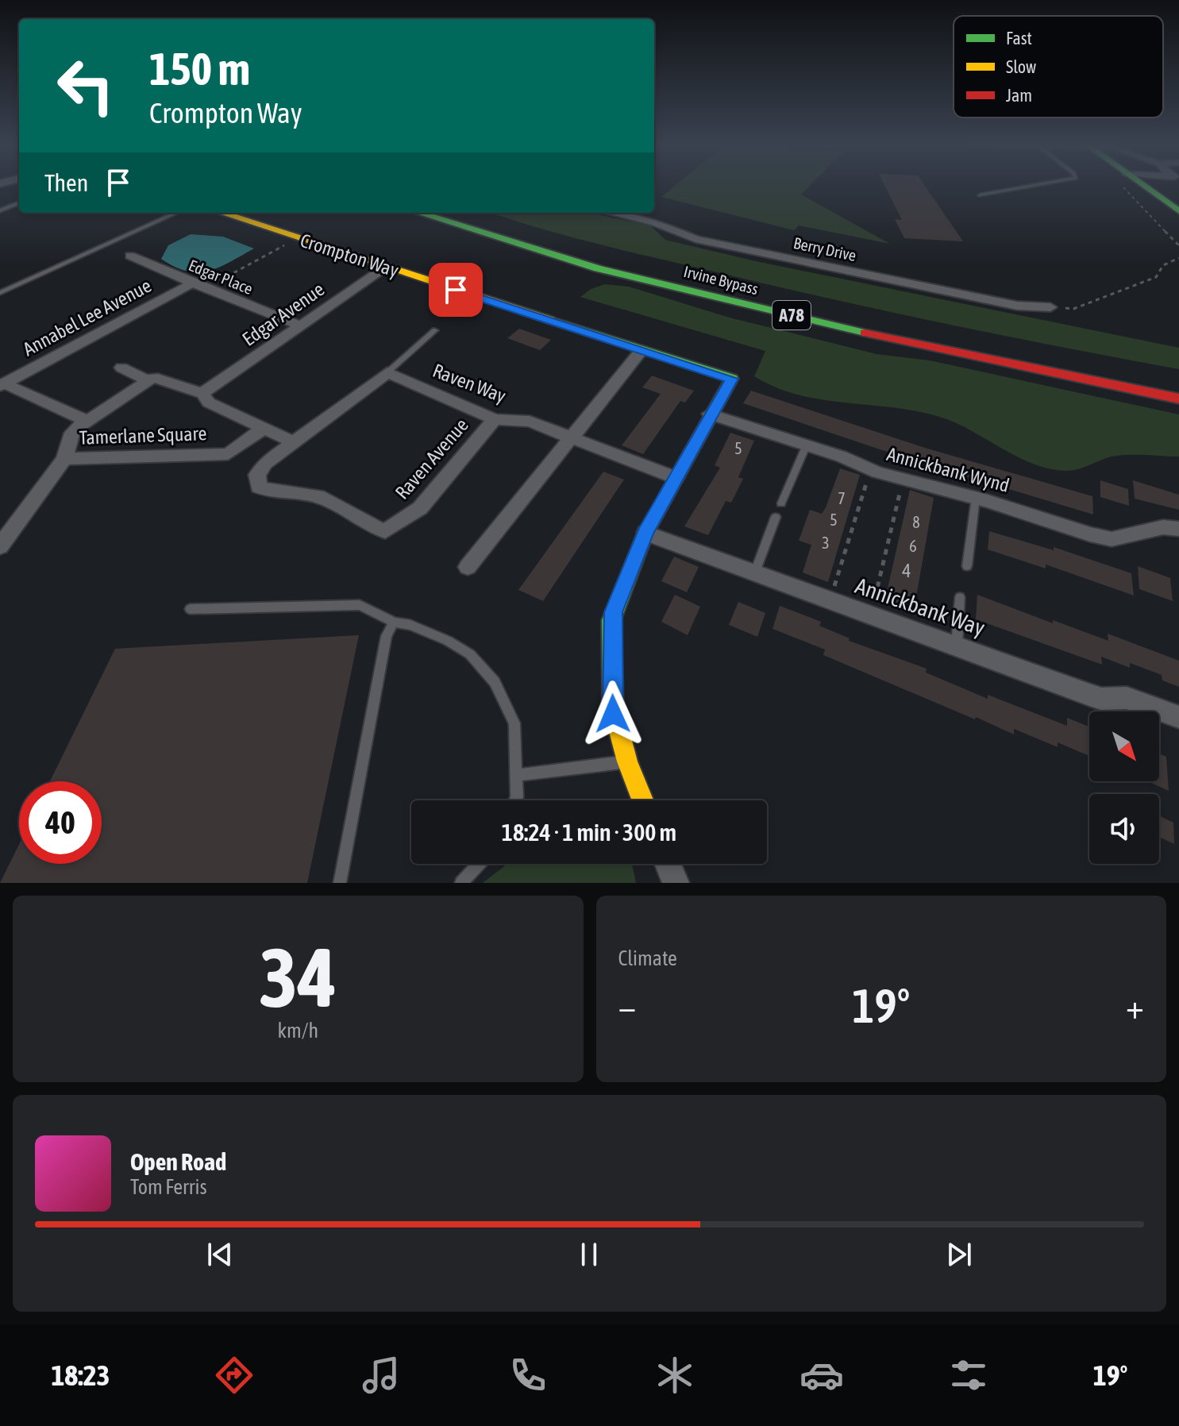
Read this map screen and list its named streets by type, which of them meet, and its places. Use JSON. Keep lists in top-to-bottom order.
{
  "streets": {
    "main road": ["Crompton Way", "Irvine Bypass", "A78"],
    "street": [
      "Berry Drive",
      "Edgar Place",
      "Edgar Avenue",
      "Annabel Lee Avenue",
      "Raven Way",
      "Tamerlane Square",
      "Raven Avenue",
      "Annickbank Wynd",
      "Annickbank Way"
    ]
  },
  "crossings": [
    ["Crompton Way", "Edgar Avenue"],
    ["Crompton Way", "Raven Way"],
    ["Crompton Way", "Annickbank Wynd"],
    ["Crompton Way", "Annickbank Way"],
    ["Edgar Place", "Edgar Avenue"],
    ["Edgar Place", "Annabel Lee Avenue"],
    ["Raven Way", "Raven Avenue"]
  ],
  "house_numbers": [
    "5",
    "7",
    "5",
    "8",
    "3",
    "6",
    "4"
  ],
  "legend": ["Fast", "Slow", "Jam"],
  "north": "bottom right",
  "page": {
    "turn": ["150 m", "Crompton Way"],
    "then": "Then",
    "limit": "40",
    "trip": "18:24 · 1 min · 300 m",
    "tile": [
      ["34", "km/h"],
      "Climate"
    ],
    "heat": ["−", "19°", "+"],
    "song": ["Open Road", "Tom Ferris"],
    "tabs": ["18:23", "19°"]
  }
}
